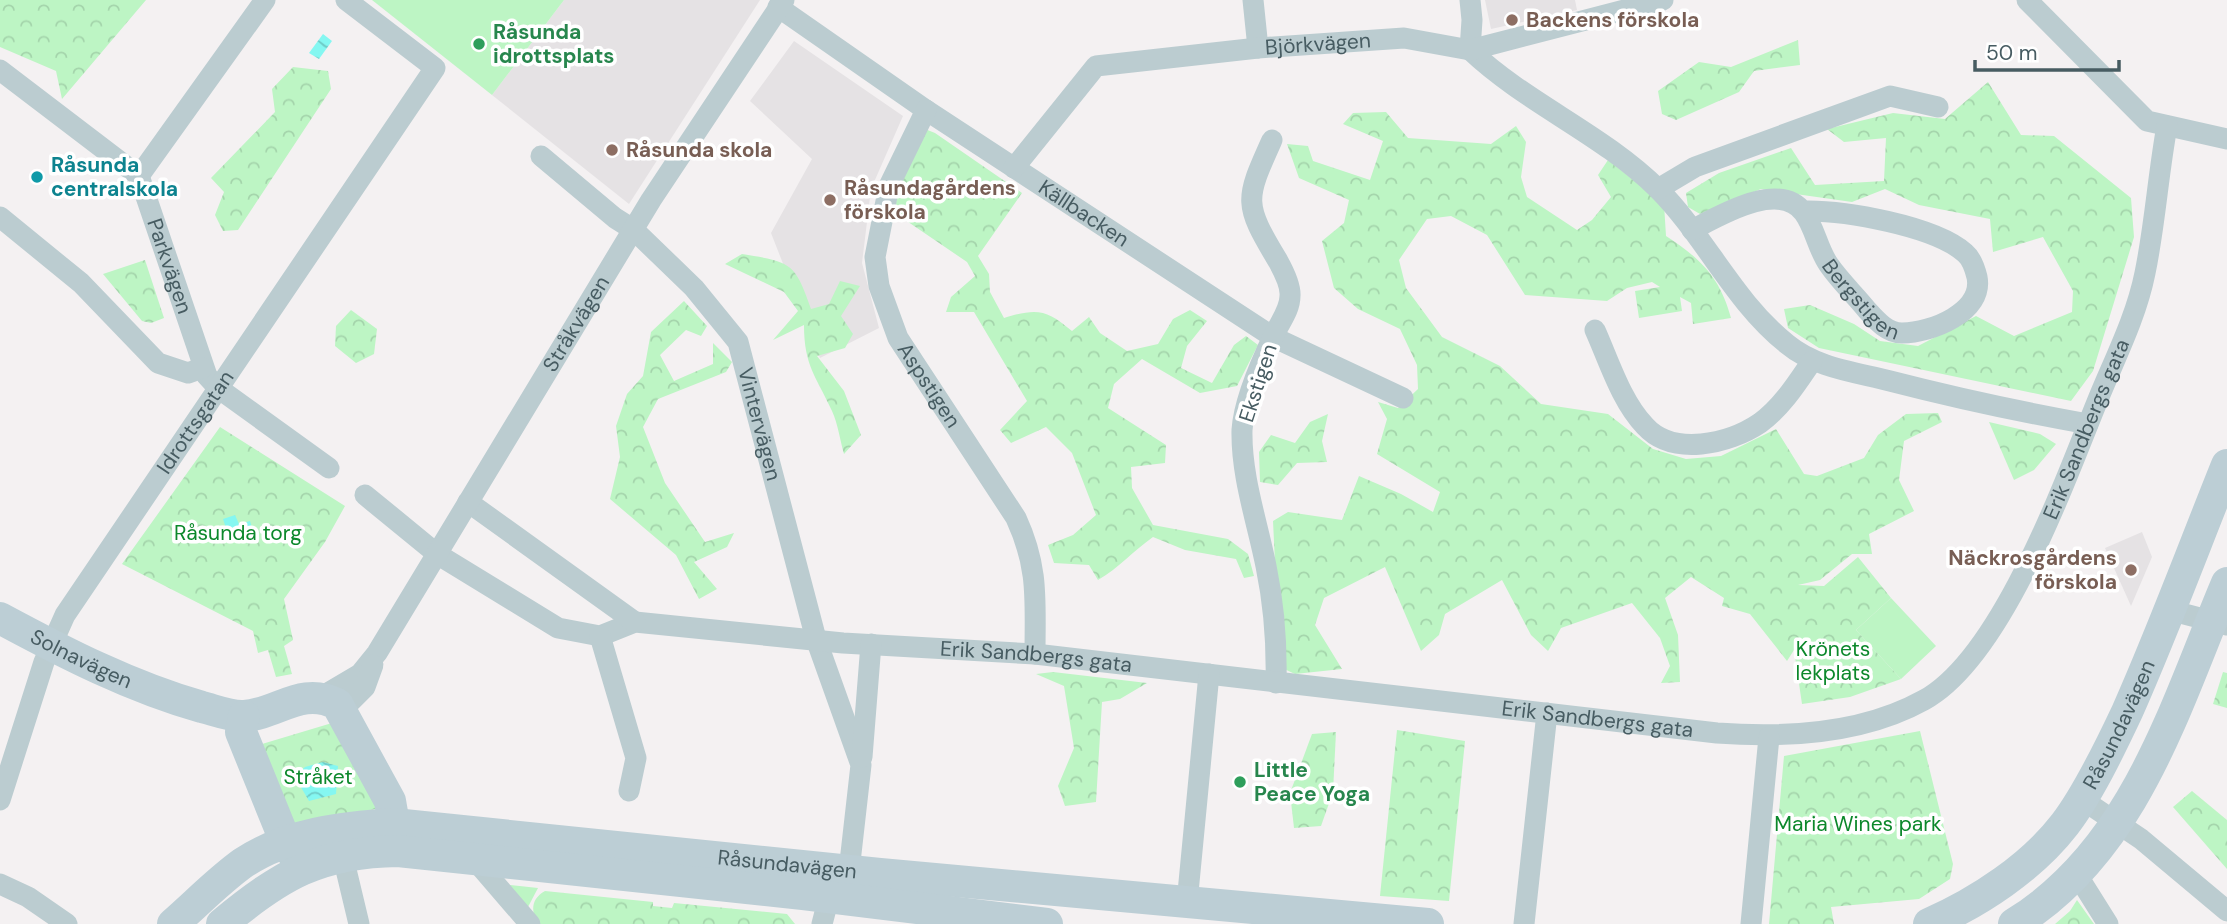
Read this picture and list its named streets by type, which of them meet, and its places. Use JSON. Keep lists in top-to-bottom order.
{
  "streets": {
    "street": [
      "Björkvägen",
      "Källbacken",
      "Parkvägen",
      "Bergstigen",
      "Stråkvägen",
      "Ekstigen",
      "Aspstigen",
      "Idrottsgatan",
      "Vintervägen",
      "Erik Sandbergs gata",
      "Solnavägen",
      "Råsundavägen"
    ]
  },
  "crossings": [
    ["Björkvägen", "Källbacken"],
    ["Källbacken", "Stråkvägen"],
    ["Källbacken", "Ekstigen"],
    ["Källbacken", "Aspstigen"],
    ["Parkvägen", "Idrottsgatan"],
    ["Stråkvägen", "Vintervägen"],
    ["Stråkvägen", "Solnavägen"],
    ["Ekstigen", "Erik Sandbergs gata"],
    ["Aspstigen", "Erik Sandbergs gata"],
    ["Idrottsgatan", "Solnavägen"],
    ["Vintervägen", "Erik Sandbergs gata"],
    ["Vintervägen", "Råsundavägen"]
  ],
  "parks": [
    "Råsunda torg",
    "Krönets lekplats",
    "Stråket",
    "Maria Wines park"
  ],
  "places": [
    "Backens förskola",
    "Råsunda idrottsplats",
    "Råsunda skola",
    "Råsunda centralskola",
    "Råsundagårdens förskola",
    "Näckrosgårdens förskola",
    "Little Peace Yoga"
  ],
  "scale_bar": "50 m"
}
